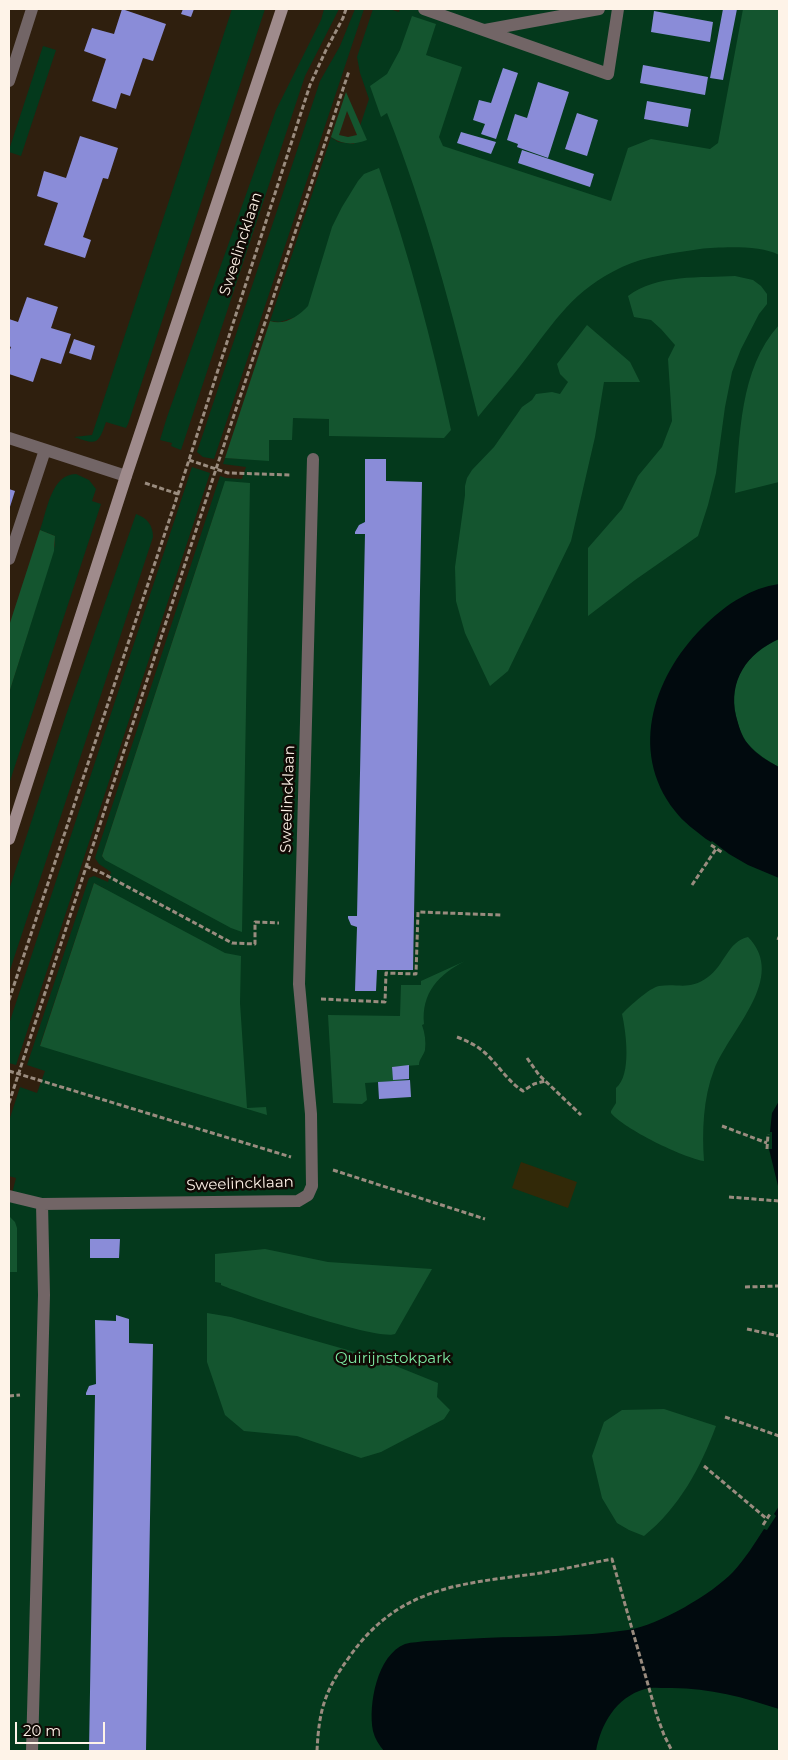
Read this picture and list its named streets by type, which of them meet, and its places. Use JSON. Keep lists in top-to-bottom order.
{
  "streets": {
    "street": ["Sweelincklaan"]
  },
  "parks": ["Quirijnstokpark"],
  "scale_bar": "20 m"
}
